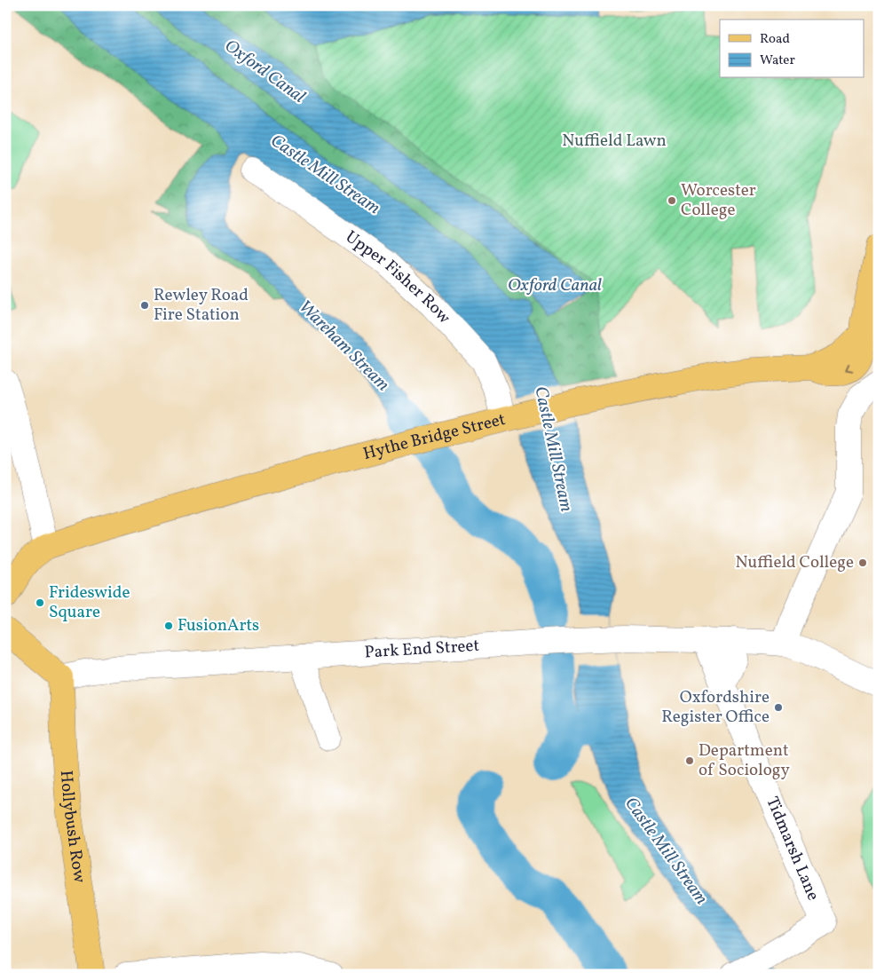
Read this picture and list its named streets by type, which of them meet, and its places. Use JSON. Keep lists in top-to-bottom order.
{
  "streets": {
    "main road": ["Hythe Bridge Street", "Hollybush Row"],
    "street": ["Upper Fisher Row", "Park End Street", "Tidmarsh Lane"]
  },
  "crossings": [
    ["Upper Fisher Row", "Hythe Bridge Street"],
    ["Park End Street", "Hollybush Row"],
    ["Park End Street", "Tidmarsh Lane"]
  ],
  "water": ["Oxford Canal", "Castle Mill Stream", "Wareham Stream"],
  "parks": ["Nuffield Lawn"],
  "places": [
    "Worcester College",
    "Rewley Road Fire Station",
    "Nuffield College",
    "Frideswide Square",
    "FusionArts",
    "Oxfordshire Register Office",
    "Department of Sociology"
  ],
  "legend": ["Road", "Water"]
}
